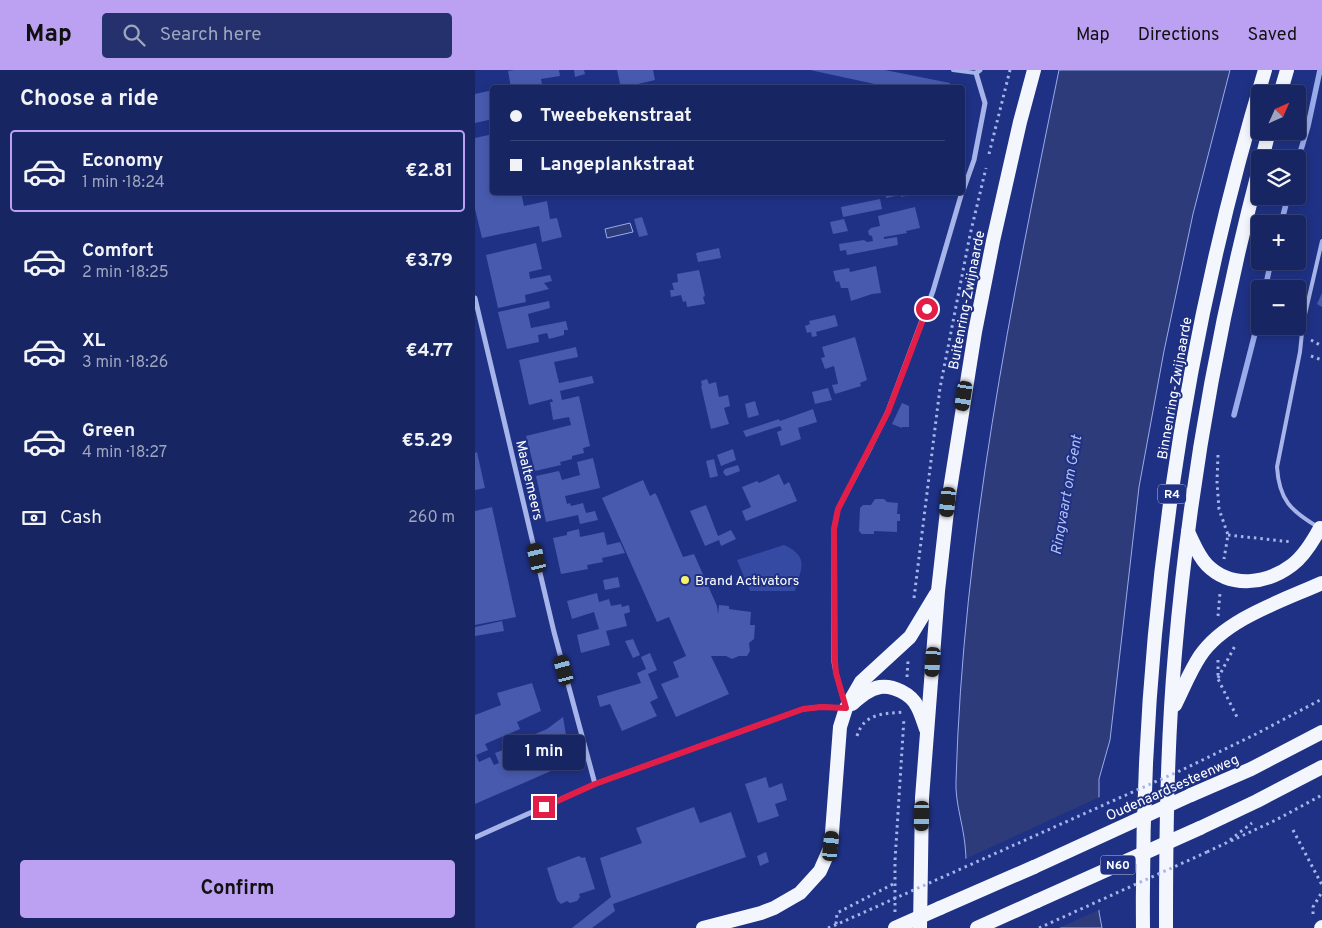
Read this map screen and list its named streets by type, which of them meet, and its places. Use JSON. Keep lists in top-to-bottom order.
{
  "streets": {
    "highway": [
      "Buitenring-Zwijnaarde",
      "Binnenring-Zwijnaarde",
      "R4",
      "Oudenaardsesteenweg",
      "N60"
    ],
    "street": ["Maaltemeers"]
  },
  "water": ["Ringvaart om Gent"],
  "places": ["Brand Activators"],
  "north": "top right",
  "page": {
    "header": "Map",
    "search": "Search here",
    "nav": ["Map", "Directions", "Saved"],
    "heading": "Choose a ride",
    "map_buttons": ["+", "−"],
    "banner": ["Tweebekenstraat", "Langeplankstraat"],
    "list": [
      {
        "name": "Economy",
        "note": "1 min · 18:24",
        "value": "€2.81"
      },
      {
        "name": "Comfort",
        "note": "2 min · 18:25",
        "value": "€3.79"
      },
      {
        "name": "XL",
        "note": "3 min · 18:26",
        "value": "€4.77"
      },
      {
        "name": "Green",
        "note": "4 min · 18:27",
        "value": "€5.29"
      }
    ],
    "pay": ["Cash", "260 m"],
    "bubble": "1 min",
    "buttons": "Confirm"
  }
}
